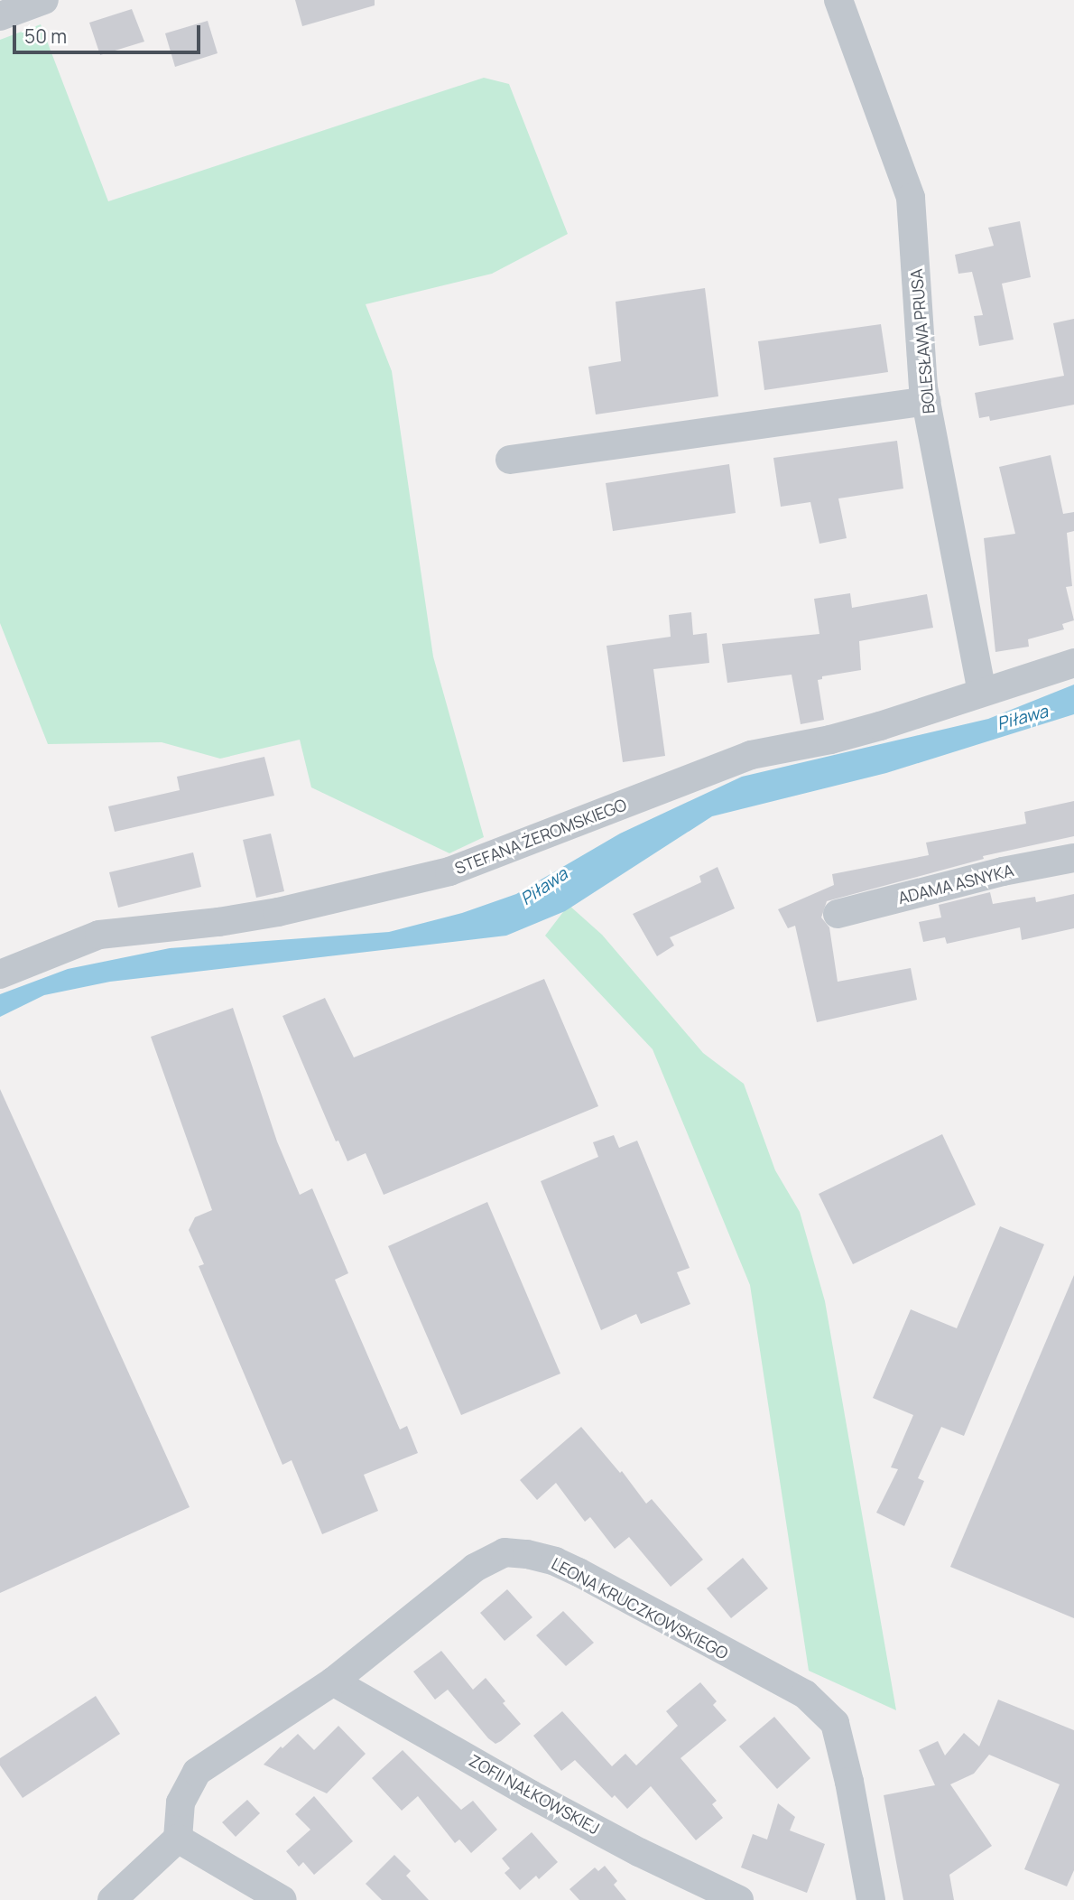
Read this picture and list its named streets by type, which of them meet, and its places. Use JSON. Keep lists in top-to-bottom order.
{
  "streets": {
    "street": [
      "BOLESŁAWA PRUSA",
      "STEFANA ŻEROMSKIEGO",
      "ADAMA ASNYKA",
      "LEONA KRUCZKOWSKIEGO",
      "ZOFII NAŁKOWSKIEJ"
    ]
  },
  "crossings": [
    ["BOLESŁAWA PRUSA", "STEFANA ŻEROMSKIEGO"],
    ["LEONA KRUCZKOWSKIEGO", "ZOFII NAŁKOWSKIEJ"]
  ],
  "water": ["Piława"],
  "scale_bar": "50 m"
}
